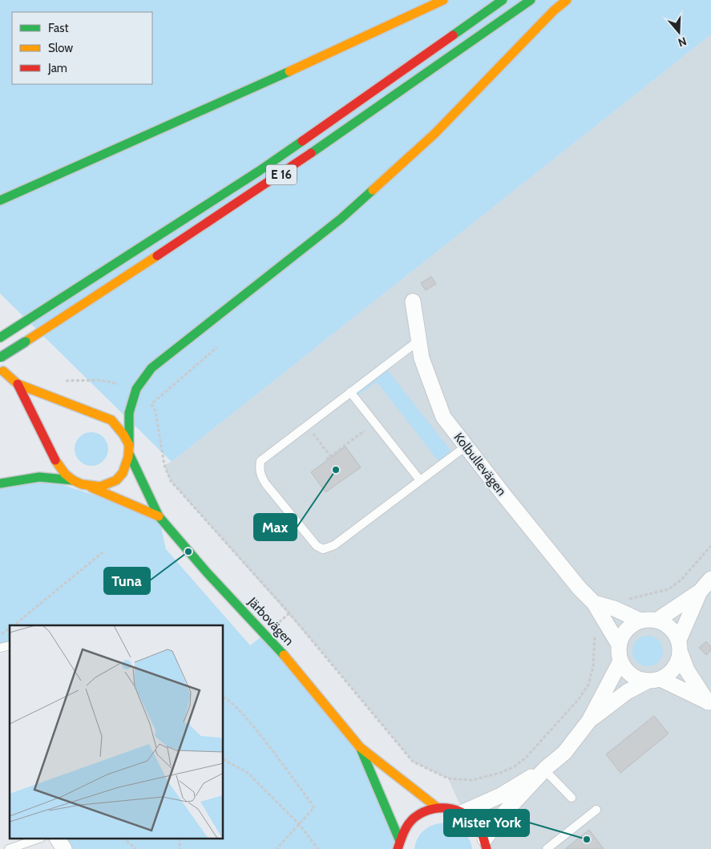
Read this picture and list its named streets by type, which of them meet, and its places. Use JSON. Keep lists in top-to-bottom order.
{
  "streets": {
    "main road": ["E 16", "Järbovägen"],
    "street": ["Kolbullevägen"]
  },
  "places": ["Max", "Tuna", "Mister York"],
  "legend": ["Fast", "Slow", "Jam"],
  "north": "bottom"
}
